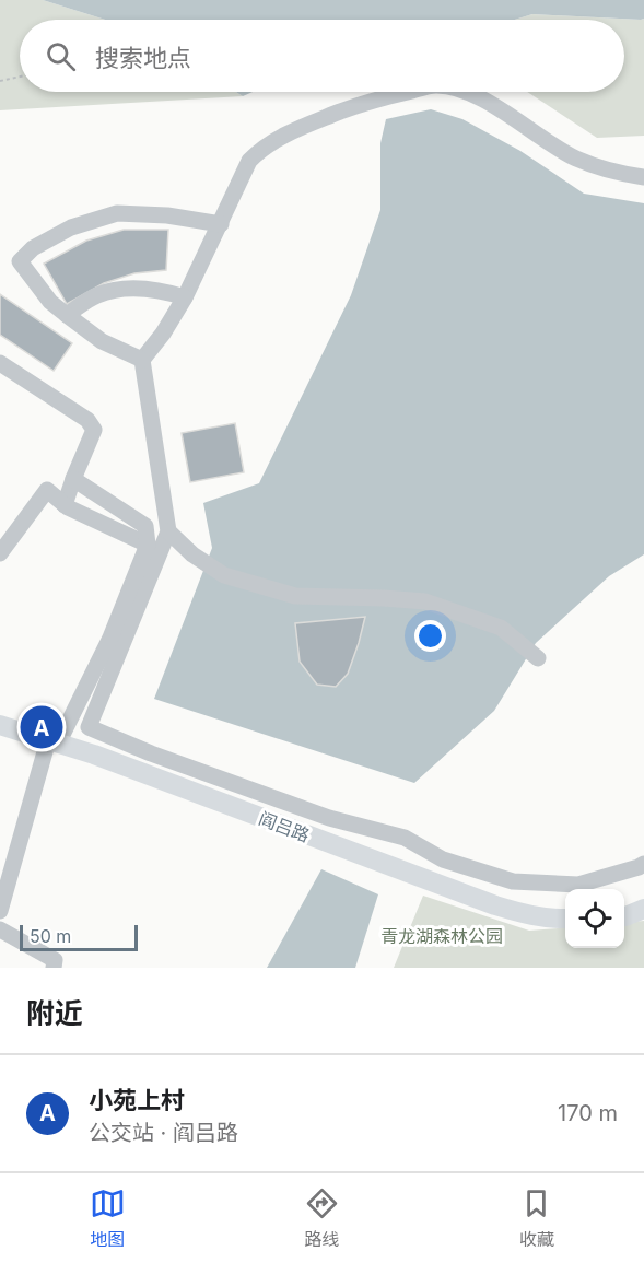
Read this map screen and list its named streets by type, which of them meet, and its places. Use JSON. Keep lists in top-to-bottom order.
{
  "streets": {
    "main road": ["阎吕路"]
  },
  "parks": ["青龙湖森林公园"],
  "scale_bar": "50 m",
  "page": {
    "search": "搜索地点",
    "pins": "A",
    "scale": "50 m",
    "heading": "附近",
    "list": [
      {
        "mark": "A",
        "name": "小苑上村",
        "note": "公交站 · 阎吕路",
        "value": "170 m"
      }
    ],
    "nav": ["地图", "路线", "收藏"]
  }
}
